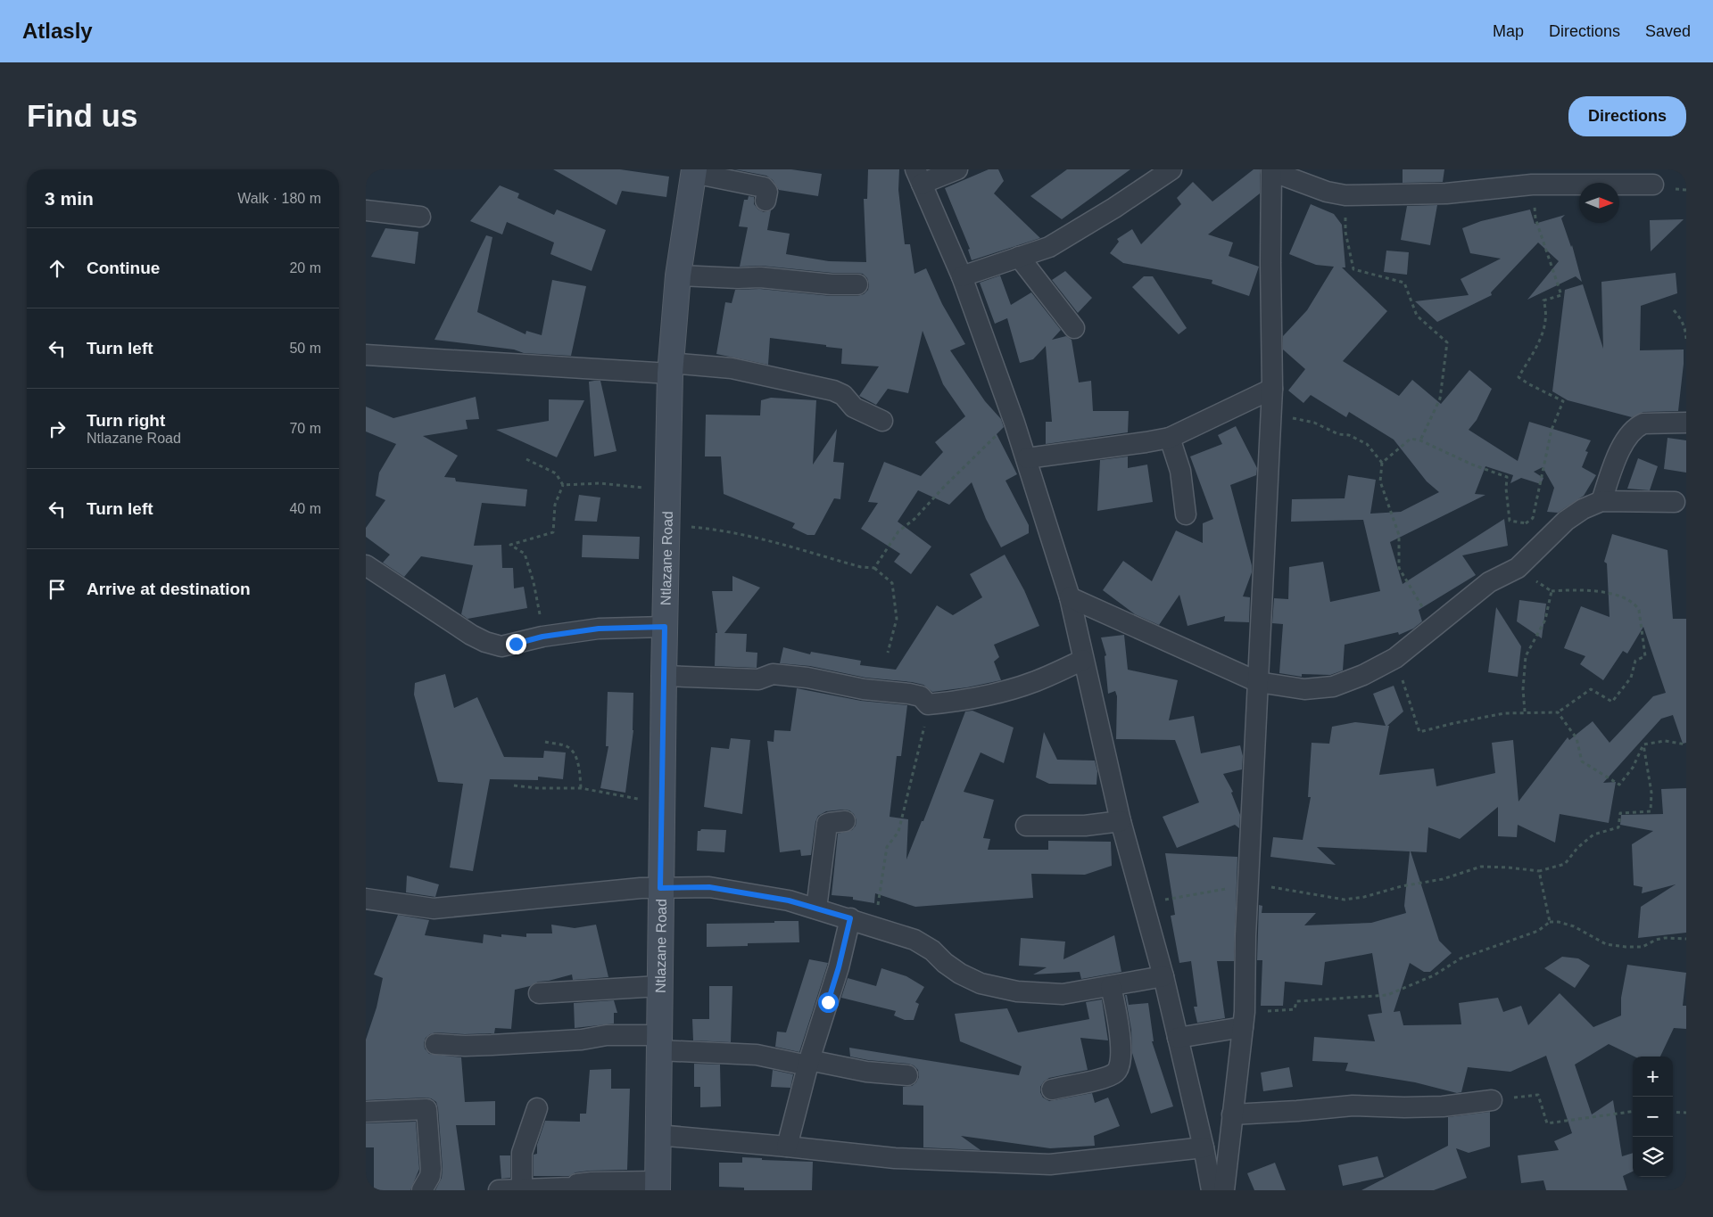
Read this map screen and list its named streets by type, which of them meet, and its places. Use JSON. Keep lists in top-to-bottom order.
{
  "streets": {
    "street": ["Ntlazane Road"]
  },
  "north": "right",
  "page": {
    "header": "Atlasly",
    "nav": ["Map", "Directions", "Saved"],
    "buttons": "Directions",
    "title": "Find us",
    "heading": ["3 min", "Walk · 180 m"],
    "list": [
      ["Continue", "20 m"],
      ["Turn left", "50 m"],
      ["Turn right", "Ntlazane Road", "70 m"],
      ["Turn left", "40 m"],
      "Arrive at destination"
    ],
    "map_buttons": ["+", "−"]
  }
}
